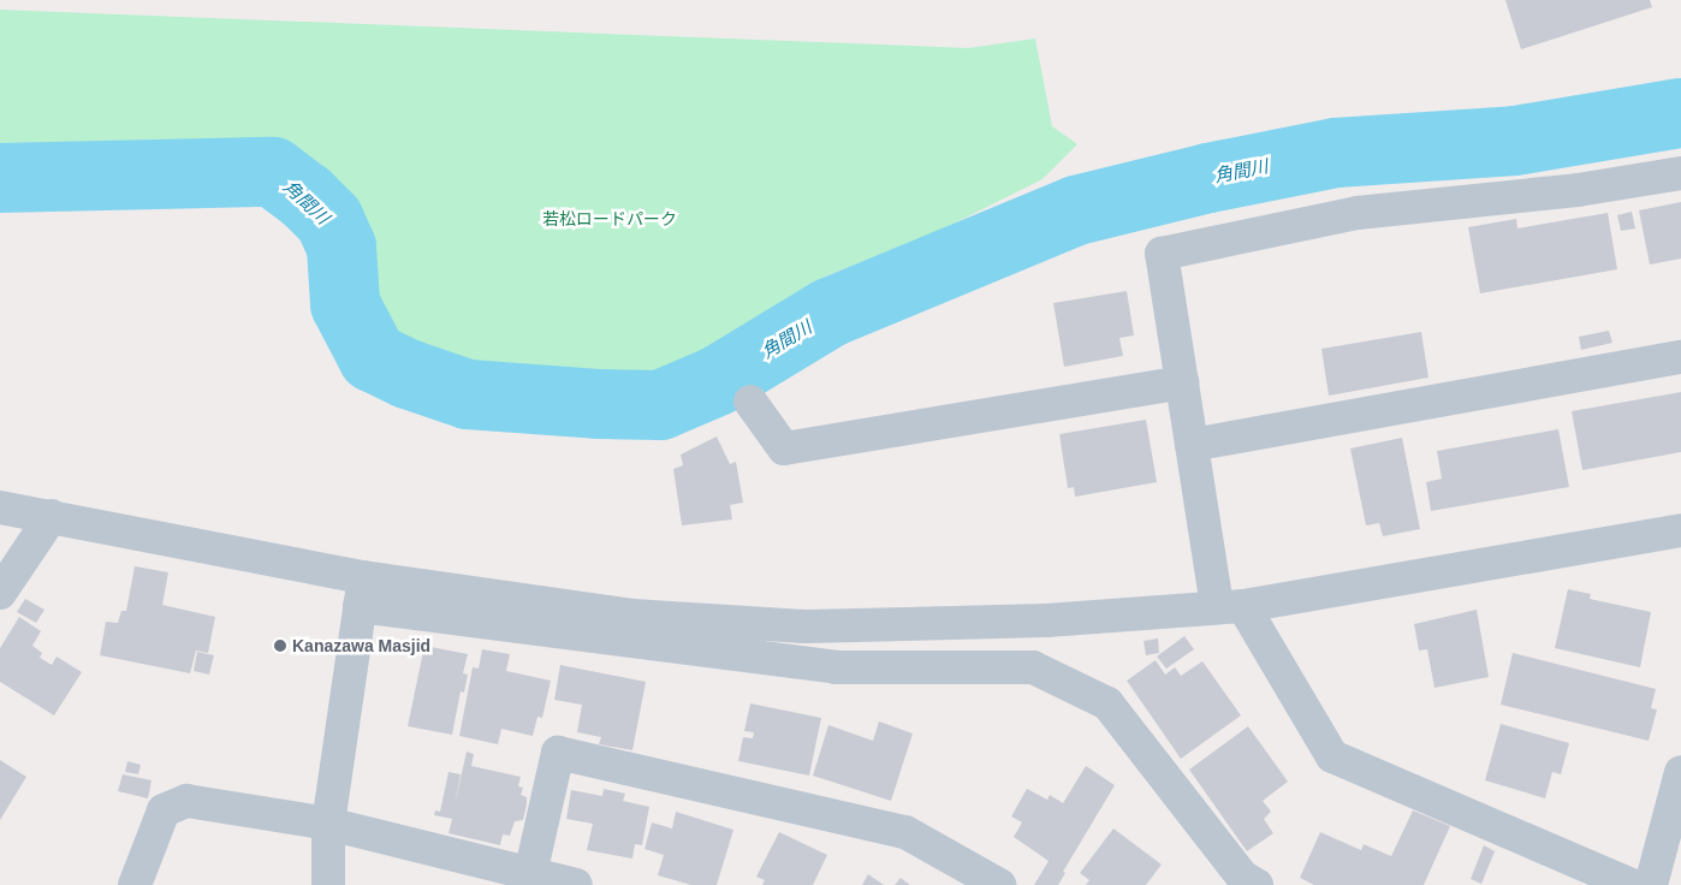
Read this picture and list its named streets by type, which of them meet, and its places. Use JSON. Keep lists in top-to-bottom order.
{
  "water": ["角間川"],
  "parks": ["若松ロードパーク"],
  "places": ["Kanazawa Masjid"]
}
